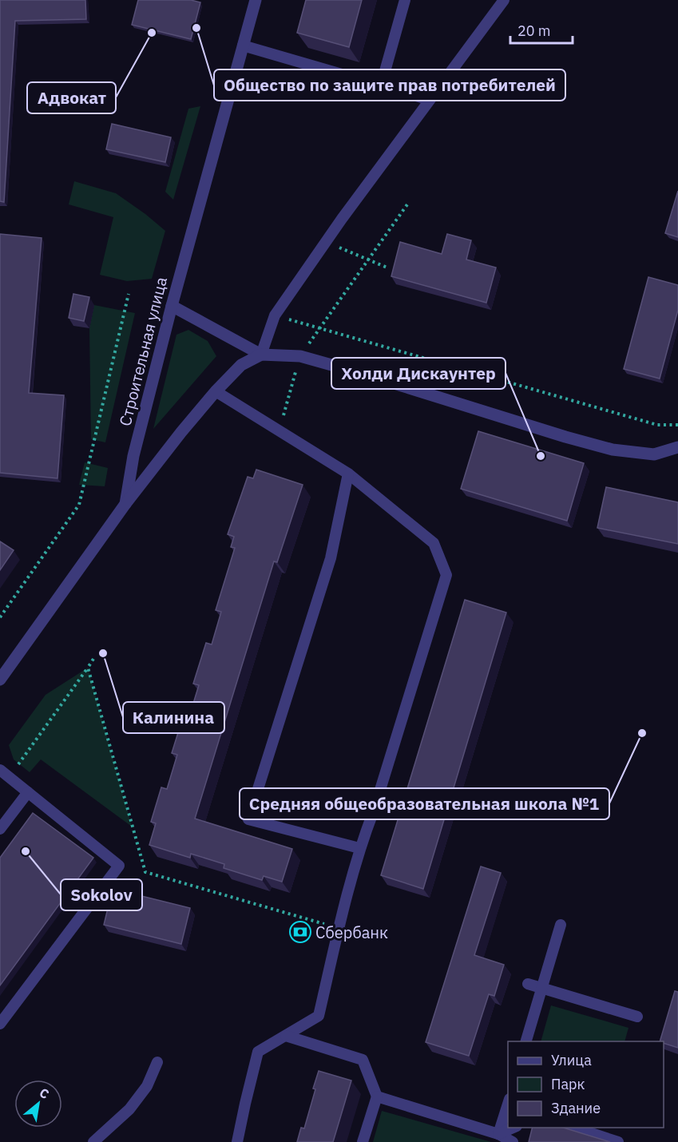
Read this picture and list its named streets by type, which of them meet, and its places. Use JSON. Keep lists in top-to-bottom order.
{
  "streets": {
    "street": ["Строительная улица"]
  },
  "places": {
    "other": [
      "Общество по защите прав потребителей",
      "Адвокат",
      "Холди Дискаунтер",
      "Калинина",
      "Средняя общеобразовательная школа №1",
      "Sokolov"
    ],
    "bank": ["Сбербанк"]
  },
  "legend": ["Улица", "Парк", "Здание"],
  "scale_bar": "20 m",
  "north": "top right"
}
